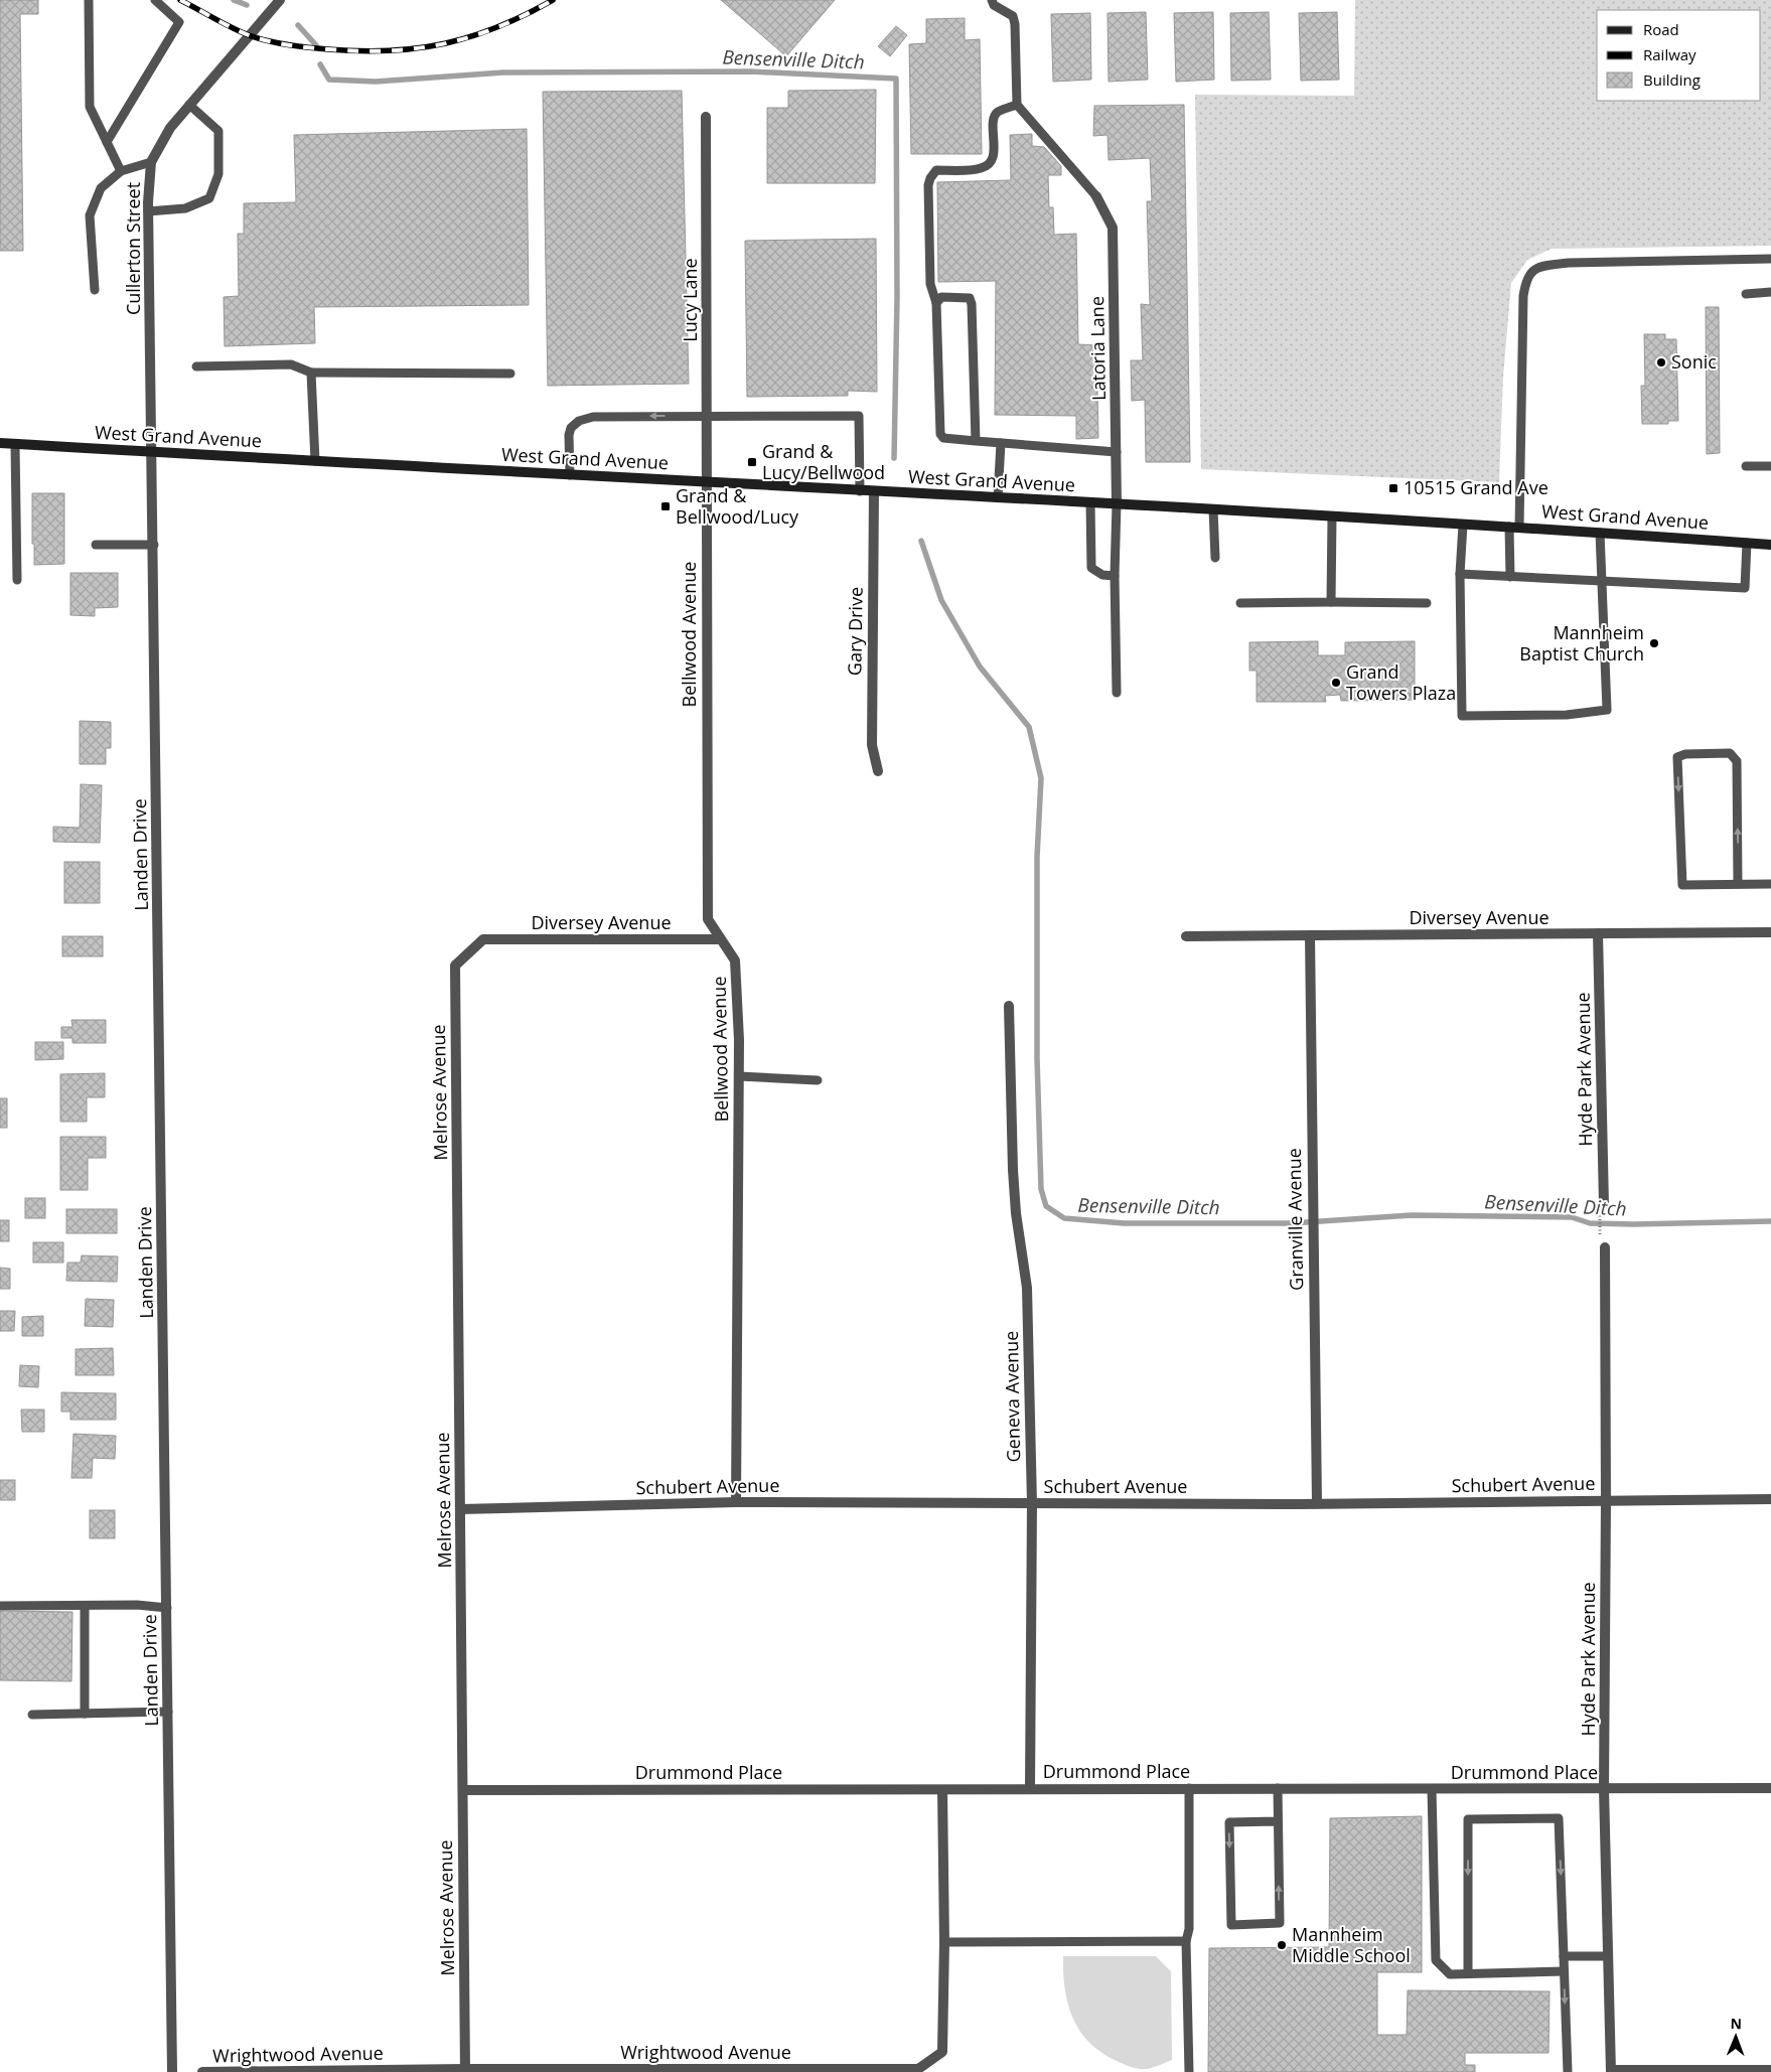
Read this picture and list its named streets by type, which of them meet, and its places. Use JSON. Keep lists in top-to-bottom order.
{
  "streets": {
    "main road": ["West Grand Avenue"],
    "street": [
      "Cullerton Street",
      "Lucy Lane",
      "Latoria Lane",
      "Gary Drive",
      "Bellwood Avenue",
      "Landen Drive",
      "Diversey Avenue",
      "Hyde Park Avenue",
      "Melrose Avenue",
      "Granville Avenue",
      "Geneva Avenue",
      "Schubert Avenue",
      "Drummond Place",
      "Wrightwood Avenue"
    ]
  },
  "crossings": [
    ["Cullerton Street", "West Grand Avenue"],
    ["Cullerton Street", "Landen Drive"],
    ["Lucy Lane", "West Grand Avenue"],
    ["Lucy Lane", "Bellwood Avenue"],
    ["Latoria Lane", "West Grand Avenue"],
    ["West Grand Avenue", "Gary Drive"],
    ["West Grand Avenue", "Bellwood Avenue"],
    ["West Grand Avenue", "Landen Drive"],
    ["Bellwood Avenue", "Diversey Avenue"],
    ["Bellwood Avenue", "Schubert Avenue"],
    ["Diversey Avenue", "Hyde Park Avenue"],
    ["Diversey Avenue", "Melrose Avenue"],
    ["Diversey Avenue", "Granville Avenue"],
    ["Hyde Park Avenue", "Schubert Avenue"],
    ["Hyde Park Avenue", "Drummond Place"],
    ["Melrose Avenue", "Schubert Avenue"],
    ["Melrose Avenue", "Drummond Place"],
    ["Melrose Avenue", "Wrightwood Avenue"],
    ["Granville Avenue", "Schubert Avenue"],
    ["Geneva Avenue", "Schubert Avenue"],
    ["Geneva Avenue", "Drummond Place"],
    ["Drummond Place", "Wrightwood Avenue"]
  ],
  "water": ["Bensenville Ditch"],
  "places": {
    "other": [
      "Sonic",
      "Mannheim Baptist Church",
      "Grand Towers Plaza",
      "Mannheim Middle School"
    ],
    "transit": ["Grand & Lucy/Bellwood", "10515 Grand Ave", "Grand & Bellwood/Lucy"]
  },
  "legend": ["Road", "Railway", "Building"],
  "north": "top"
}
